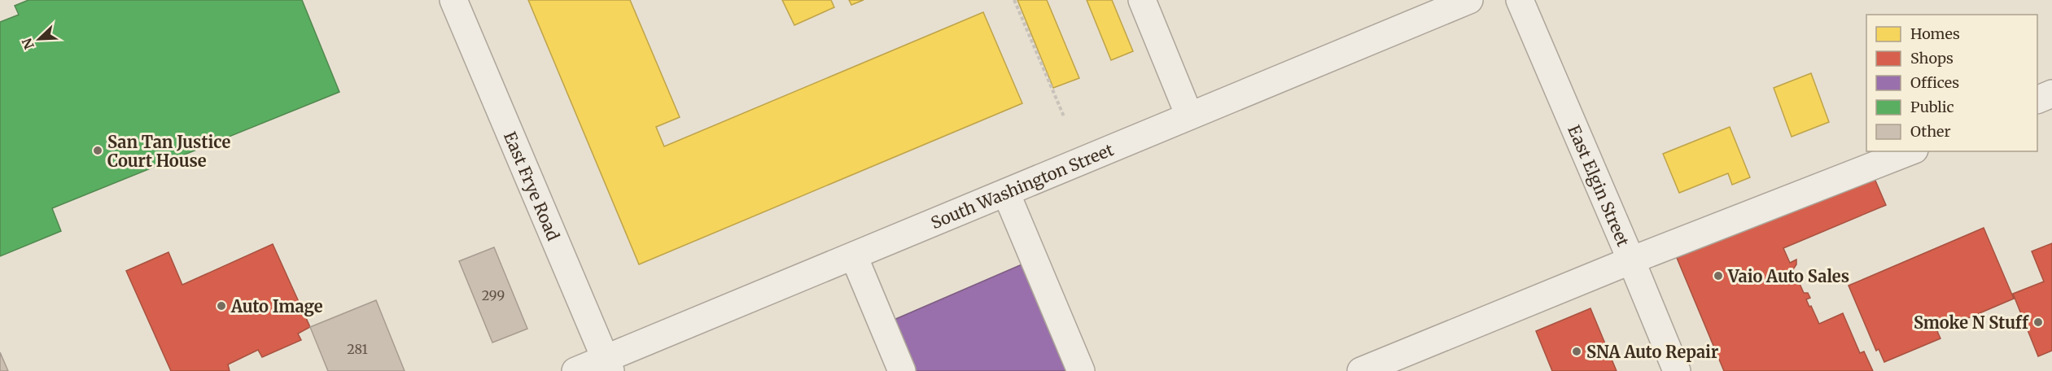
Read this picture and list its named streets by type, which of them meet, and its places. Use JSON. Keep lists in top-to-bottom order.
{
  "streets": {
    "street": ["East Elgin Street", "East Frye Road", "South Washington Street"]
  },
  "crossings": [
    ["East Frye Road", "South Washington Street"]
  ],
  "places": [
    "San Tan Justice Court House",
    "Vaio Auto Sales",
    "Auto Image",
    "Smoke N Stuff",
    "SNA Auto Repair"
  ],
  "house_numbers": ["299", "281"],
  "legend": [
    "Homes",
    "Shops",
    "Offices",
    "Public",
    "Other"
  ],
  "north": "bottom left"
}
